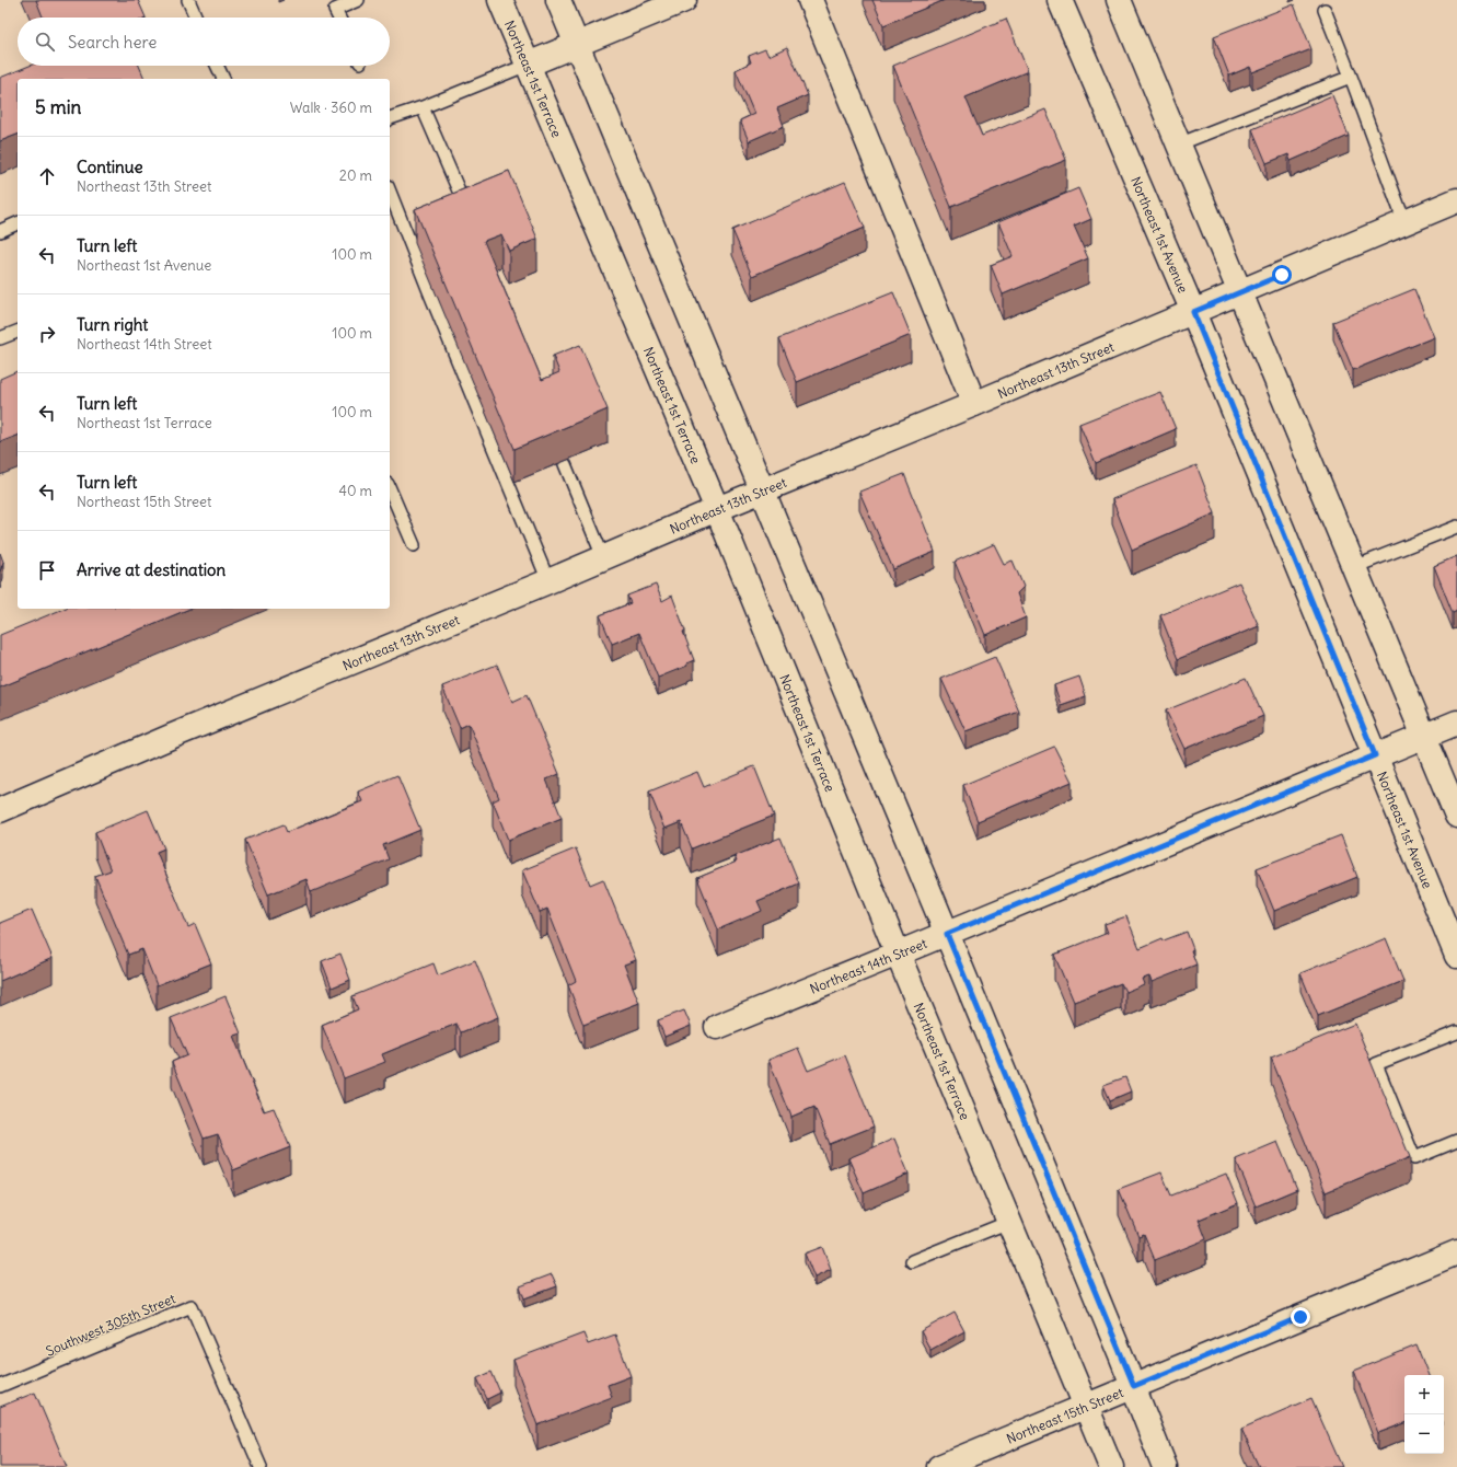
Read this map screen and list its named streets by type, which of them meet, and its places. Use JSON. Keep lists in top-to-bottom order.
{
  "streets": {
    "street": [
      "Northeast 1st Terrace",
      "Northeast 1st Avenue",
      "Northeast 13th Street",
      "Northeast 14th Street",
      "Northeast 15th Street"
    ],
    "lane": ["Southwest 305th Street"]
  },
  "crossings": [
    ["Northeast 1st Terrace", "Northeast 13th Street"],
    ["Northeast 1st Terrace", "Northeast 14th Street"],
    ["Northeast 1st Terrace", "Northeast 15th Street"],
    ["Northeast 1st Avenue", "Northeast 13th Street"],
    ["Northeast 1st Avenue", "Northeast 14th Street"]
  ],
  "page": {
    "search": "Search here",
    "heading": ["5 min", "Walk · 360 m"],
    "list": [
      ["Continue", "Northeast 13th Street", "20 m"],
      ["Turn left", "Northeast 1st Avenue", "100 m"],
      ["Turn right", "Northeast 14th Street", "100 m"],
      ["Turn left", "Northeast 1st Terrace", "100 m"],
      ["Turn left", "Northeast 15th Street", "40 m"],
      "Arrive at destination"
    ],
    "map_buttons": ["+", "−"]
  }
}
